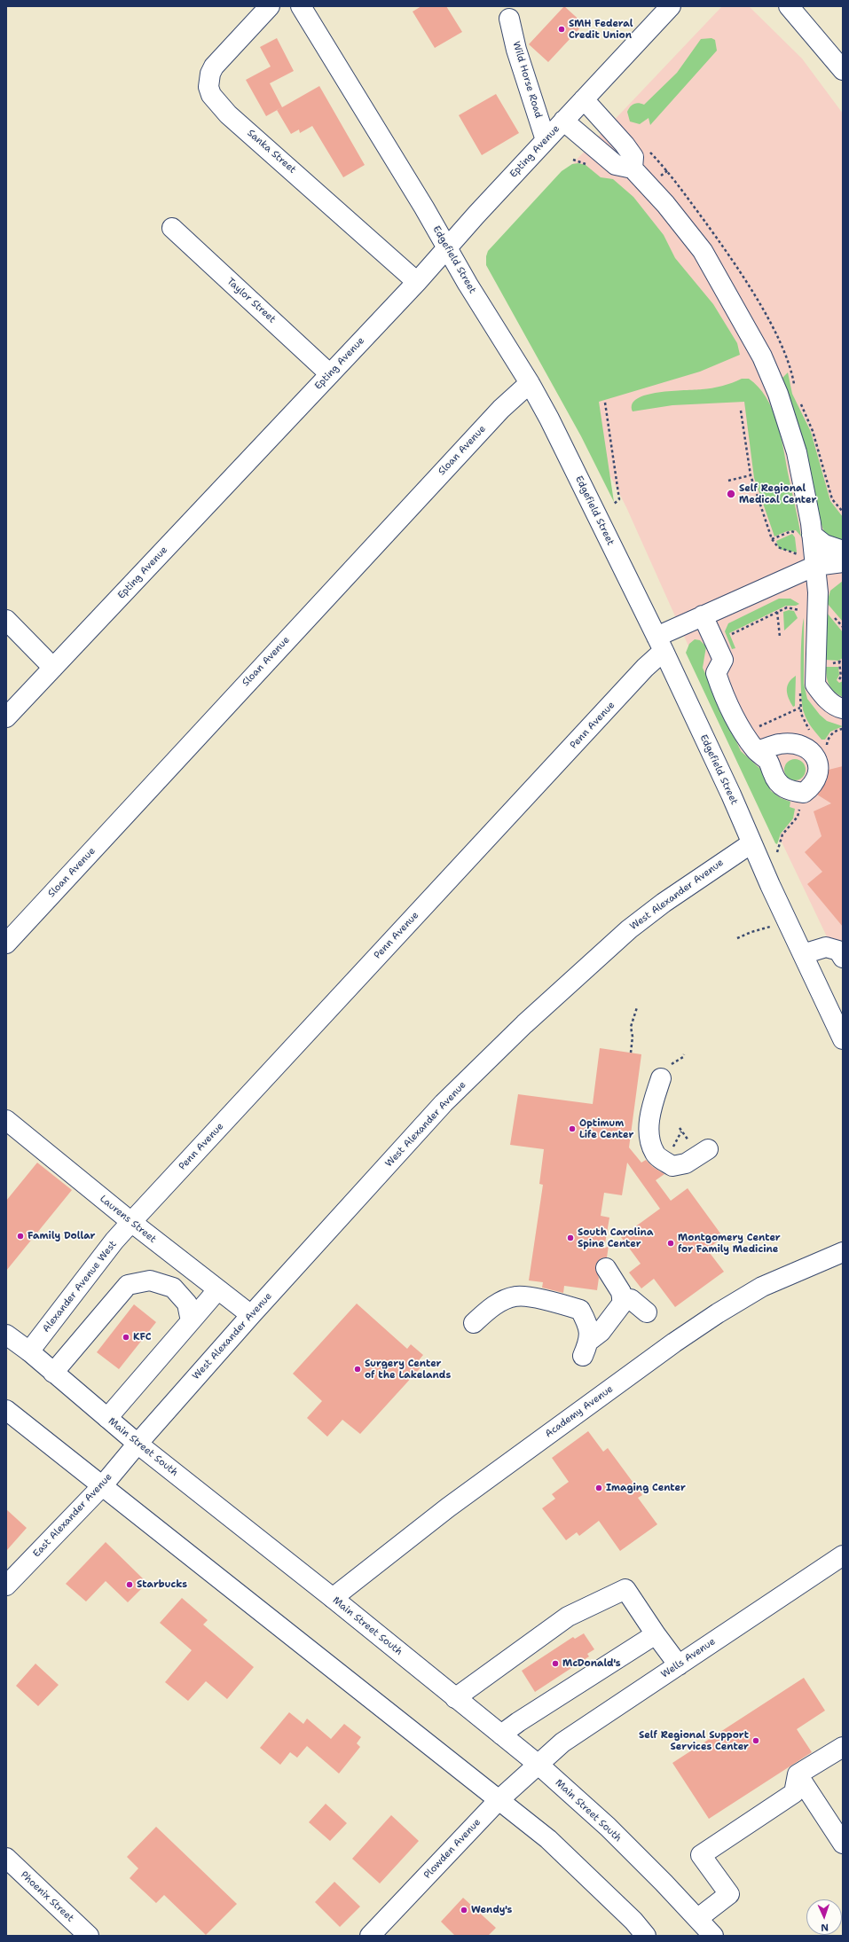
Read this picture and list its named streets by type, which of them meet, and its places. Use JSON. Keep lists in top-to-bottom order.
{
  "streets": {
    "street": [
      "Wild Horse Road",
      "Sanka Street",
      "Epting Avenue",
      "Edgefield Street",
      "Taylor Street",
      "Sloan Avenue",
      "Penn Avenue",
      "West Alexander Avenue",
      "Laurens Street",
      "Alexander Avenue West",
      "Academy Avenue",
      "Main Street South",
      "East Alexander Avenue",
      "Wells Avenue",
      "Plowden Avenue",
      "Phoenix Street"
    ]
  },
  "crossings": [
    ["Wild Horse Road", "Epting Avenue"],
    ["Sanka Street", "Epting Avenue"],
    ["Epting Avenue", "Edgefield Street"],
    ["Epting Avenue", "Taylor Street"],
    ["Edgefield Street", "Sloan Avenue"],
    ["Edgefield Street", "Penn Avenue"],
    ["Edgefield Street", "West Alexander Avenue"],
    ["Penn Avenue", "Laurens Street"],
    ["Penn Avenue", "Alexander Avenue West"],
    ["West Alexander Avenue", "Laurens Street"],
    ["West Alexander Avenue", "Main Street South"],
    ["West Alexander Avenue", "East Alexander Avenue"],
    ["Laurens Street", "Alexander Avenue West"],
    ["Alexander Avenue West", "Main Street South"],
    ["Academy Avenue", "Main Street South"],
    ["Main Street South", "East Alexander Avenue"],
    ["Main Street South", "Wells Avenue"],
    ["Main Street South", "Plowden Avenue"],
    ["Wells Avenue", "Plowden Avenue"]
  ],
  "places": [
    "SMH Federal Credit Union",
    "Self Regional Medical Center",
    "Optimum Life Center",
    "Family Dollar",
    "South Carolina Spine Center",
    "Montgomery Center for Family Medicine",
    "KFC",
    "Surgery Center of the Lakelands",
    "Imaging Center",
    "Starbucks",
    "McDonald's",
    "Self Regional Support Services Center",
    "Wendy's"
  ],
  "north": "bottom"
}
